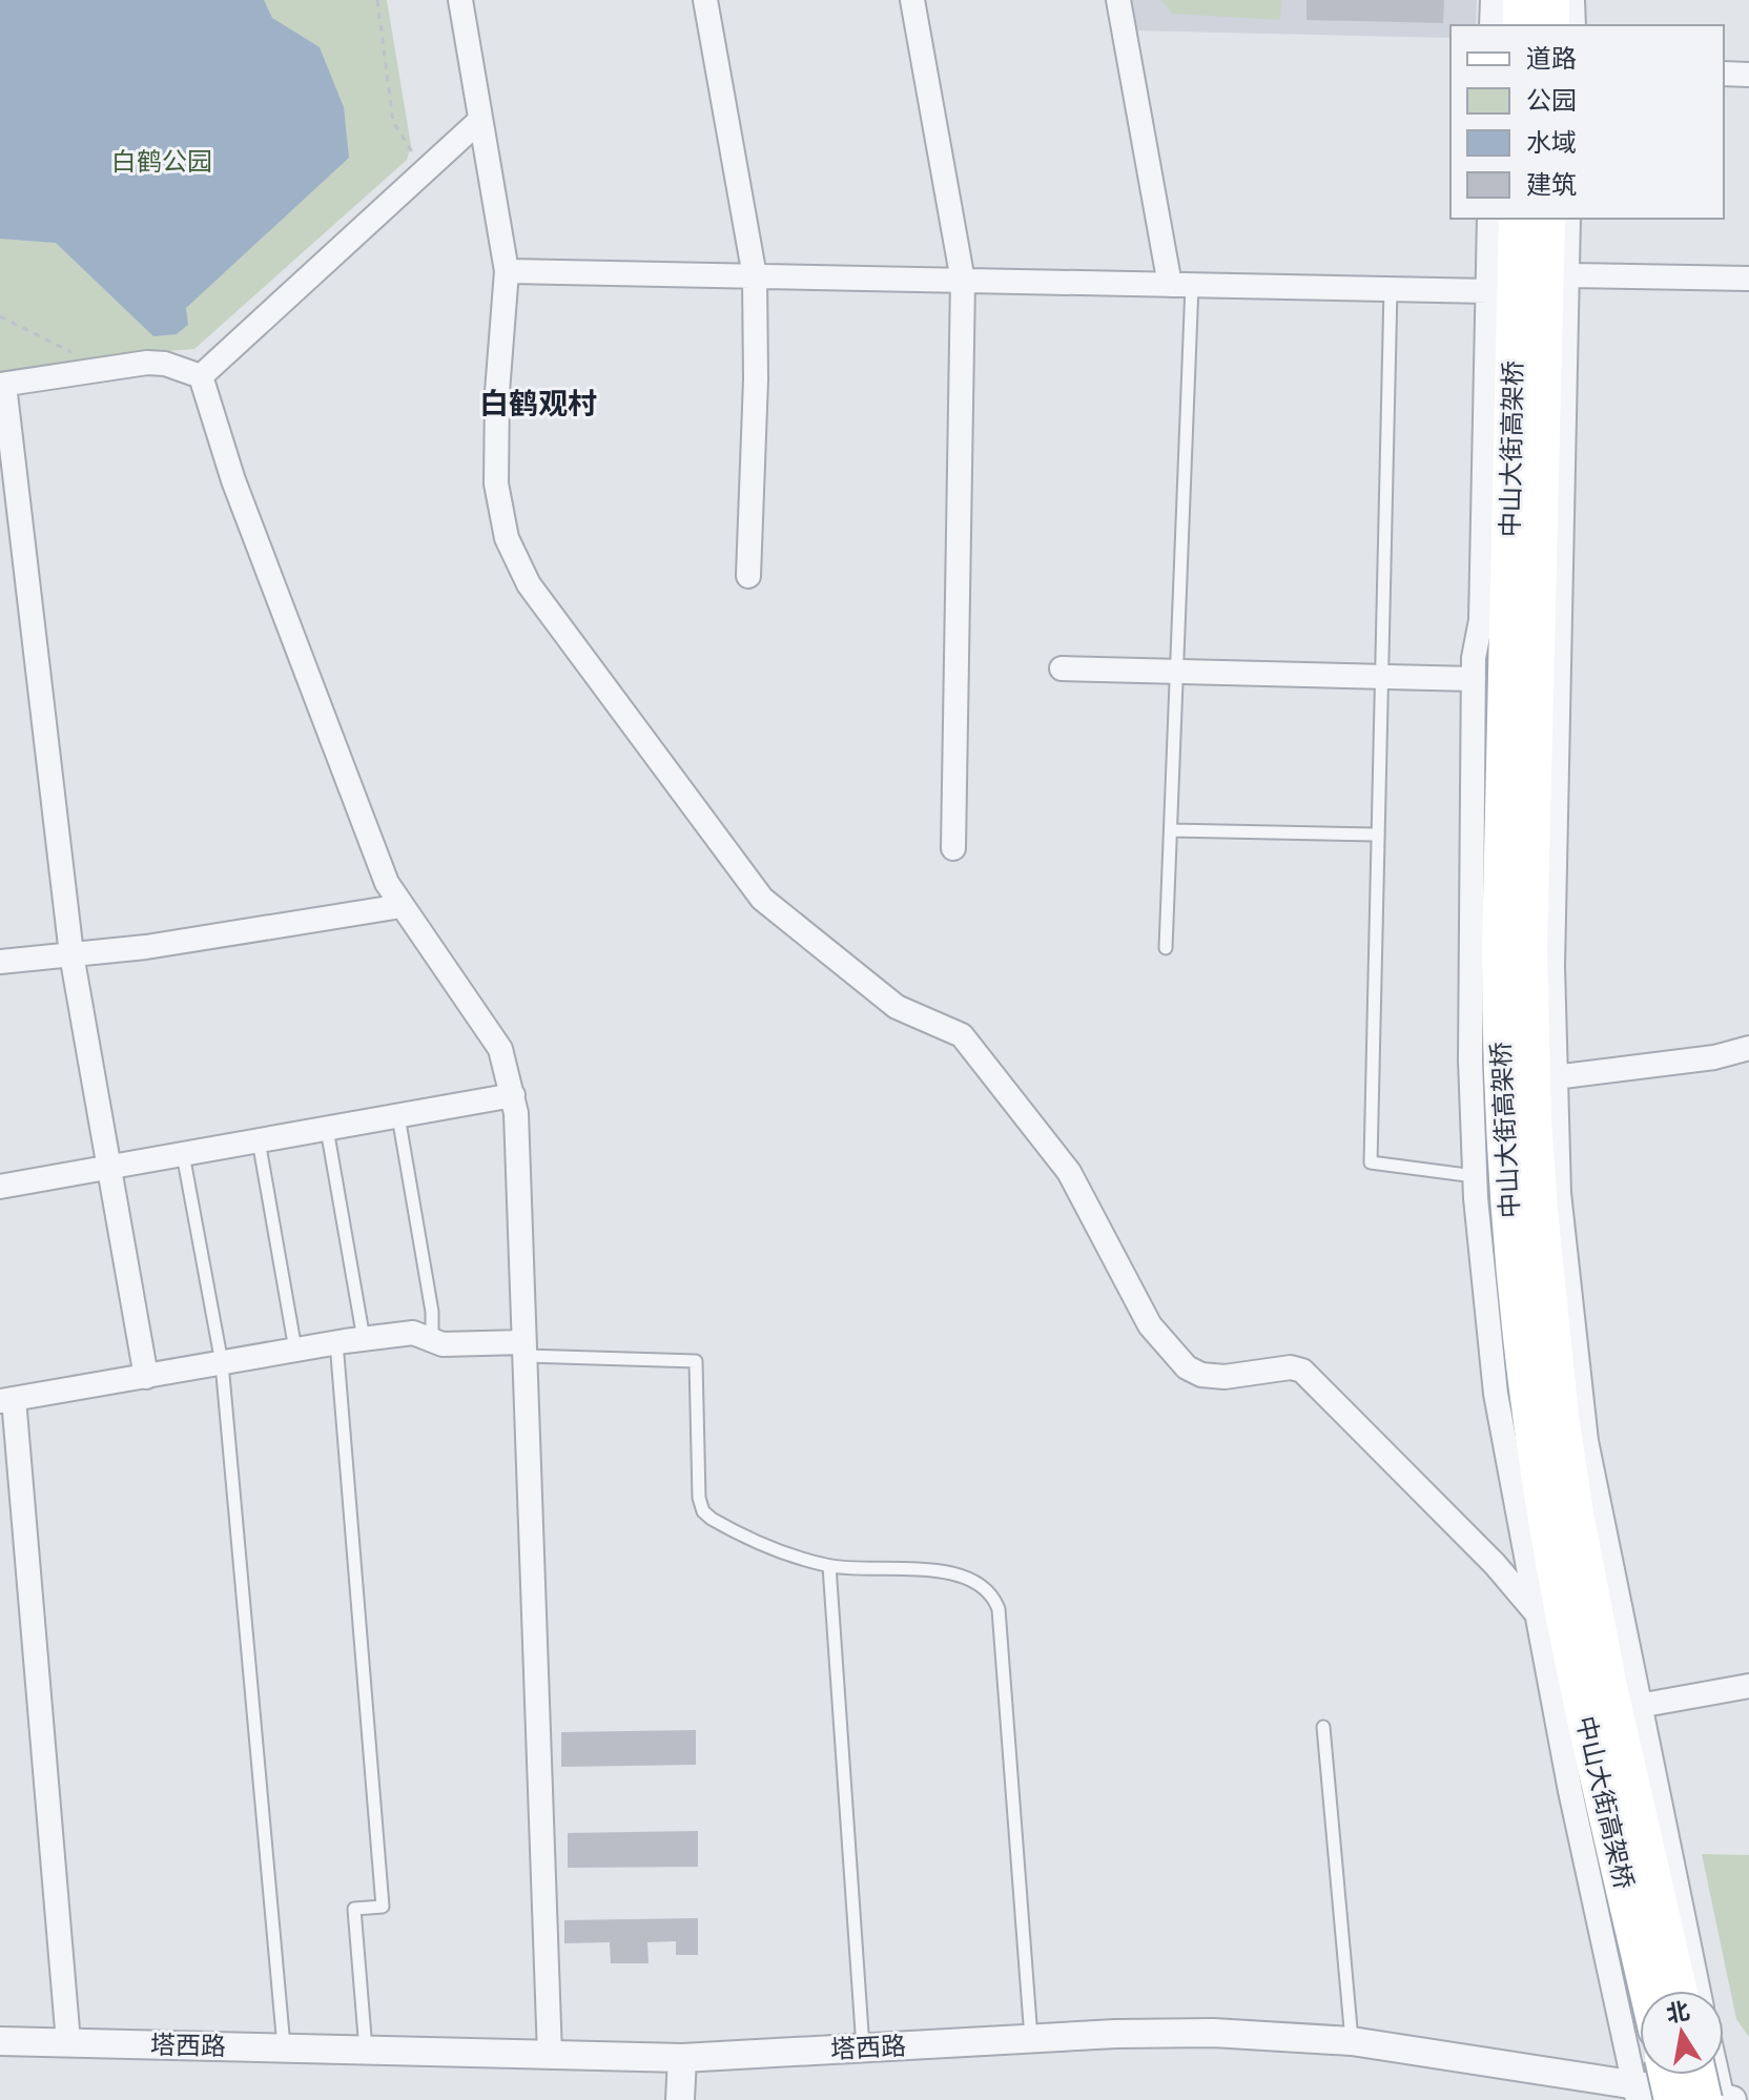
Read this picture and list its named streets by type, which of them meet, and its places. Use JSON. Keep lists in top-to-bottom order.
{
  "streets": {
    "main road": ["中山大街高架桥"],
    "street": ["塔西路"]
  },
  "districts": ["白鹤观村"],
  "parks": ["白鹤公园"],
  "legend": [
    "道路",
    "公园",
    "水域",
    "建筑"
  ],
  "north": "top"
}
